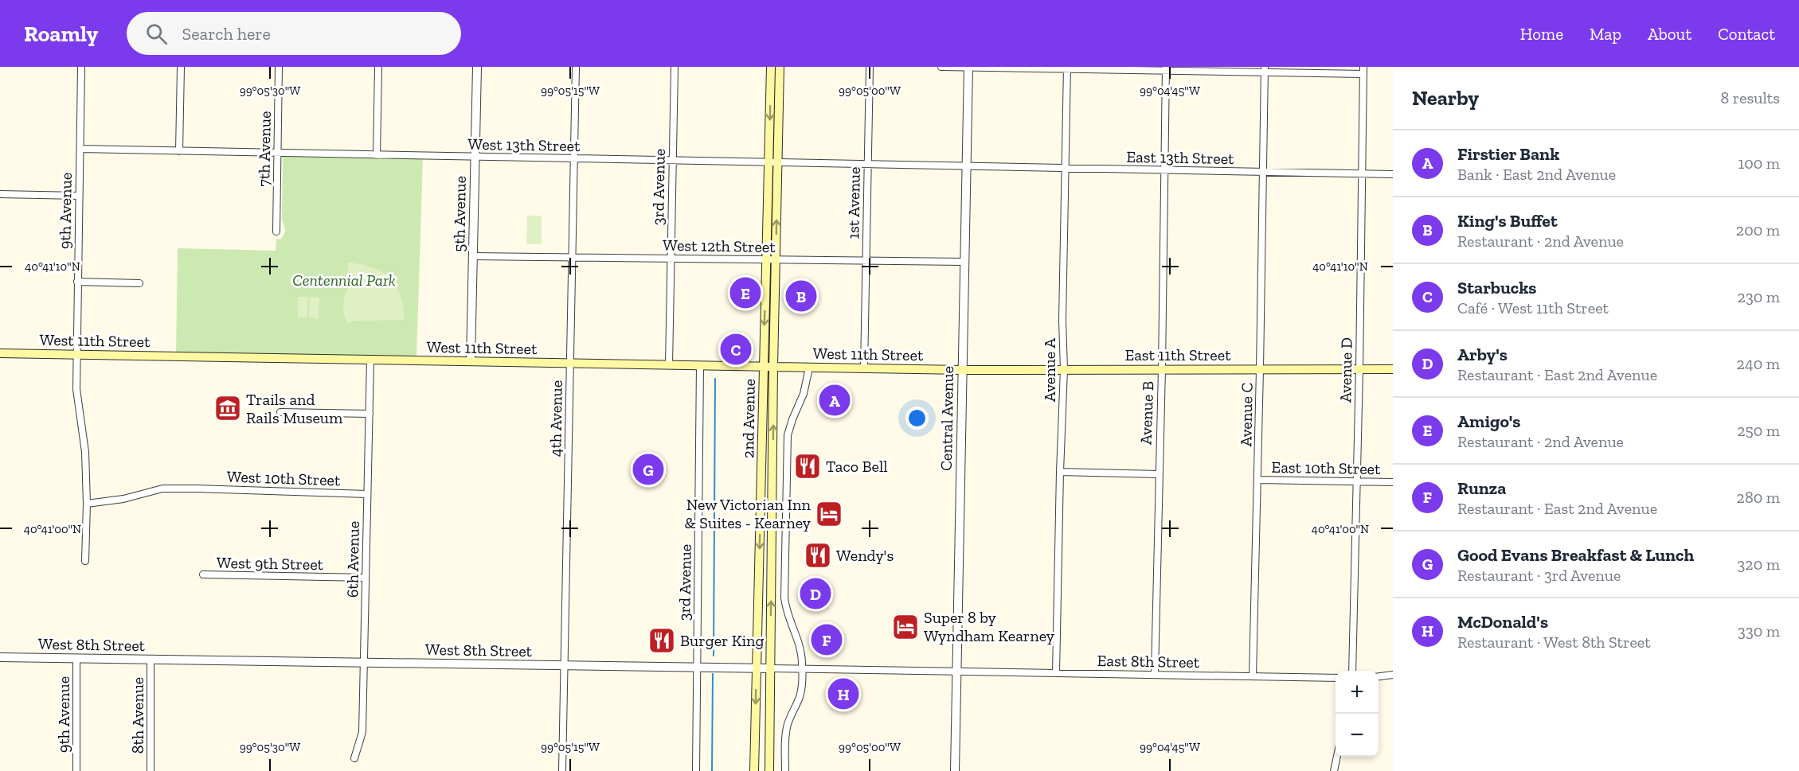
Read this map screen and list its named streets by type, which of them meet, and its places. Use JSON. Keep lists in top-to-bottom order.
{
  "streets": {
    "main road": ["West 11th Street", "East 11th Street", "2nd Avenue"],
    "street": [
      "West 13th Street",
      "7th Avenue",
      "East 13th Street",
      "3rd Avenue",
      "1st Avenue",
      "9th Avenue",
      "5th Avenue",
      "West 12th Street",
      "Avenue A",
      "Avenue D",
      "Avenue B",
      "Avenue C",
      "4th Avenue",
      "Central Avenue",
      "East 10th Street",
      "West 10th Street",
      "6th Avenue",
      "West 9th Street",
      "West 8th Street",
      "East 8th Street",
      "8th Avenue"
    ]
  },
  "crossings": [
    ["West 13th Street", "7th Avenue"],
    ["West 13th Street", "East 13th Street"],
    ["West 13th Street", "3rd Avenue"],
    ["West 13th Street", "1st Avenue"],
    ["West 13th Street", "9th Avenue"],
    ["West 13th Street", "5th Avenue"],
    ["West 13th Street", "4th Avenue"],
    ["West 13th Street", "2nd Avenue"],
    ["West 13th Street", "Central Avenue"],
    ["East 13th Street", "Avenue A"],
    ["East 13th Street", "Avenue D"],
    ["East 13th Street", "Avenue B"],
    ["East 13th Street", "Avenue C"],
    ["East 13th Street", "Central Avenue"],
    ["3rd Avenue", "West 12th Street"],
    ["3rd Avenue", "West 11th Street"],
    ["3rd Avenue", "West 8th Street"],
    ["1st Avenue", "West 12th Street"],
    ["1st Avenue", "West 11th Street"],
    ["9th Avenue", "West 11th Street"],
    ["9th Avenue", "West 10th Street"],
    ["9th Avenue", "West 8th Street"],
    ["5th Avenue", "West 12th Street"],
    ["5th Avenue", "West 11th Street"],
    ["West 12th Street", "4th Avenue"],
    ["West 12th Street", "2nd Avenue"],
    ["West 12th Street", "Central Avenue"],
    ["West 11th Street", "East 11th Street"],
    ["West 11th Street", "4th Avenue"],
    ["West 11th Street", "2nd Avenue"],
    ["West 11th Street", "Central Avenue"],
    ["West 11th Street", "6th Avenue"],
    ["East 11th Street", "Avenue A"],
    ["East 11th Street", "Avenue D"],
    ["East 11th Street", "Avenue B"],
    ["East 11th Street", "Avenue C"],
    ["East 11th Street", "Central Avenue"],
    ["Avenue A", "East 8th Street"],
    ["Avenue D", "East 10th Street"],
    ["Avenue B", "East 8th Street"],
    ["Avenue C", "East 10th Street"],
    ["Avenue C", "East 8th Street"],
    ["4th Avenue", "West 8th Street"],
    ["2nd Avenue", "West 8th Street"],
    ["Central Avenue", "West 8th Street"],
    ["Central Avenue", "East 8th Street"],
    ["West 10th Street", "6th Avenue"],
    ["6th Avenue", "West 9th Street"],
    ["6th Avenue", "West 8th Street"],
    ["West 8th Street", "East 8th Street"],
    ["West 8th Street", "8th Avenue"]
  ],
  "parks": ["Centennial Park"],
  "places": {
    "museum": ["Trails and Rails Museum"],
    "restaurant": ["Taco Bell", "Wendy's", "Burger King"],
    "hotel": ["New Victorian Inn & Suites - Kearney", "Super 8 by Wyndham Kearney"]
  },
  "page": {
    "header": "Roamly",
    "search": "Search here",
    "nav": [
      "Home",
      "Map",
      "About",
      "Contact"
    ],
    "heading": ["Nearby", "8 results"],
    "list": [
      {
        "mark": "A",
        "name": "Firstier Bank",
        "note": "Bank · East 2nd Avenue",
        "value": "100 m"
      },
      {
        "mark": "B",
        "name": "King's Buffet",
        "note": "Restaurant · 2nd Avenue",
        "value": "200 m"
      },
      {
        "mark": "C",
        "name": "Starbucks",
        "note": "Café · West 11th Street",
        "value": "230 m"
      },
      {
        "mark": "D",
        "name": "Arby's",
        "note": "Restaurant · East 2nd Avenue",
        "value": "240 m"
      },
      {
        "mark": "E",
        "name": "Amigo's",
        "note": "Restaurant · 2nd Avenue",
        "value": "250 m"
      },
      {
        "mark": "F",
        "name": "Runza",
        "note": "Restaurant · East 2nd Avenue",
        "value": "280 m"
      },
      {
        "mark": "G",
        "name": "Good Evans Breakfast & Lunch",
        "note": "Restaurant · 3rd Avenue",
        "value": "320 m"
      },
      {
        "mark": "H",
        "name": "McDonald's",
        "note": "Restaurant · West 8th Street",
        "value": "330 m"
      }
    ],
    "pins": [
      "E",
      "B",
      "C",
      "A",
      "G",
      "D",
      "F",
      "H"
    ],
    "map_buttons": ["+", "−"]
  },
  "coordinates": [
    "99°05'30\"W",
    "99°05'15\"W",
    "99°05'00\"W",
    "99°04'45\"W",
    "40°41'10\"N",
    "40°41'00\"N"
  ]
}
